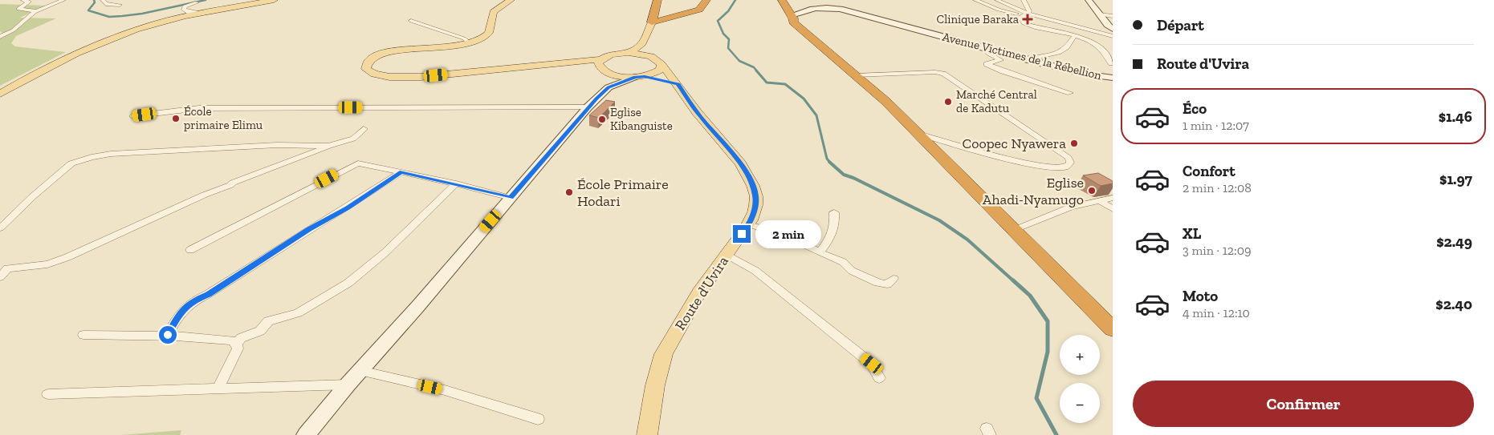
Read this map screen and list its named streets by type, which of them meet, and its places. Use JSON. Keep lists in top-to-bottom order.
{
  "streets": {
    "main road": ["Route d'Uvira"],
    "street": ["Avenue Victimes de la Rébellion"]
  },
  "places": {
    "health": ["Clinique Baraka"],
    "other": [
      "Marché Central de Kadutu",
      "École primaire Elimu",
      "Eglise Kibanguiste",
      "Coopec Nyawera",
      "Eglise Ahadi-Nyamugo",
      "École Primaire Hodari"
    ]
  },
  "page": {
    "banner": ["Départ", "Route d'Uvira"],
    "list": [
      {
        "name": "Éco",
        "note": "1 min · 12:07",
        "value": "$1.46"
      },
      {
        "name": "Confort",
        "note": "2 min · 12:08",
        "value": "$1.97"
      },
      {
        "name": "XL",
        "note": "3 min · 12:09",
        "value": "$2.49"
      },
      {
        "name": "Moto",
        "note": "4 min · 12:10",
        "value": "$2.40"
      }
    ],
    "bubble": "2 min",
    "map_buttons": ["+", "−"],
    "buttons": "Confirmer"
  }
}
